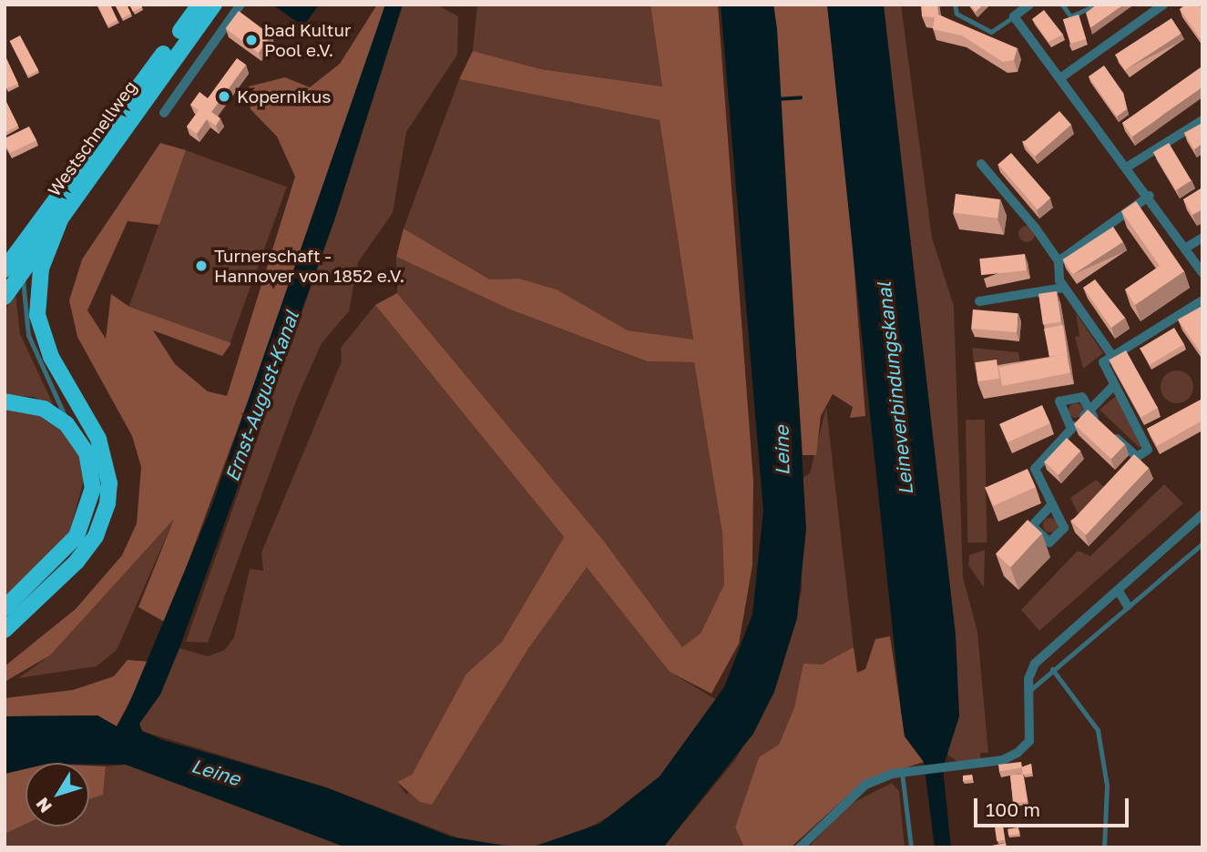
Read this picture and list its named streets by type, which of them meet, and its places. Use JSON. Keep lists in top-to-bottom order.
{
  "streets": {
    "highway": ["Westschnellweg"]
  },
  "water": ["Leineverbindungskanal", "Ernst-August-Kanal", "Leine"],
  "places": ["bad Kultur Pool e.V.", "Kopernikus", "Turnerschaft - Hannover von 1852 e.V."],
  "scale_bar": "100 m",
  "north": "bottom left"
}
